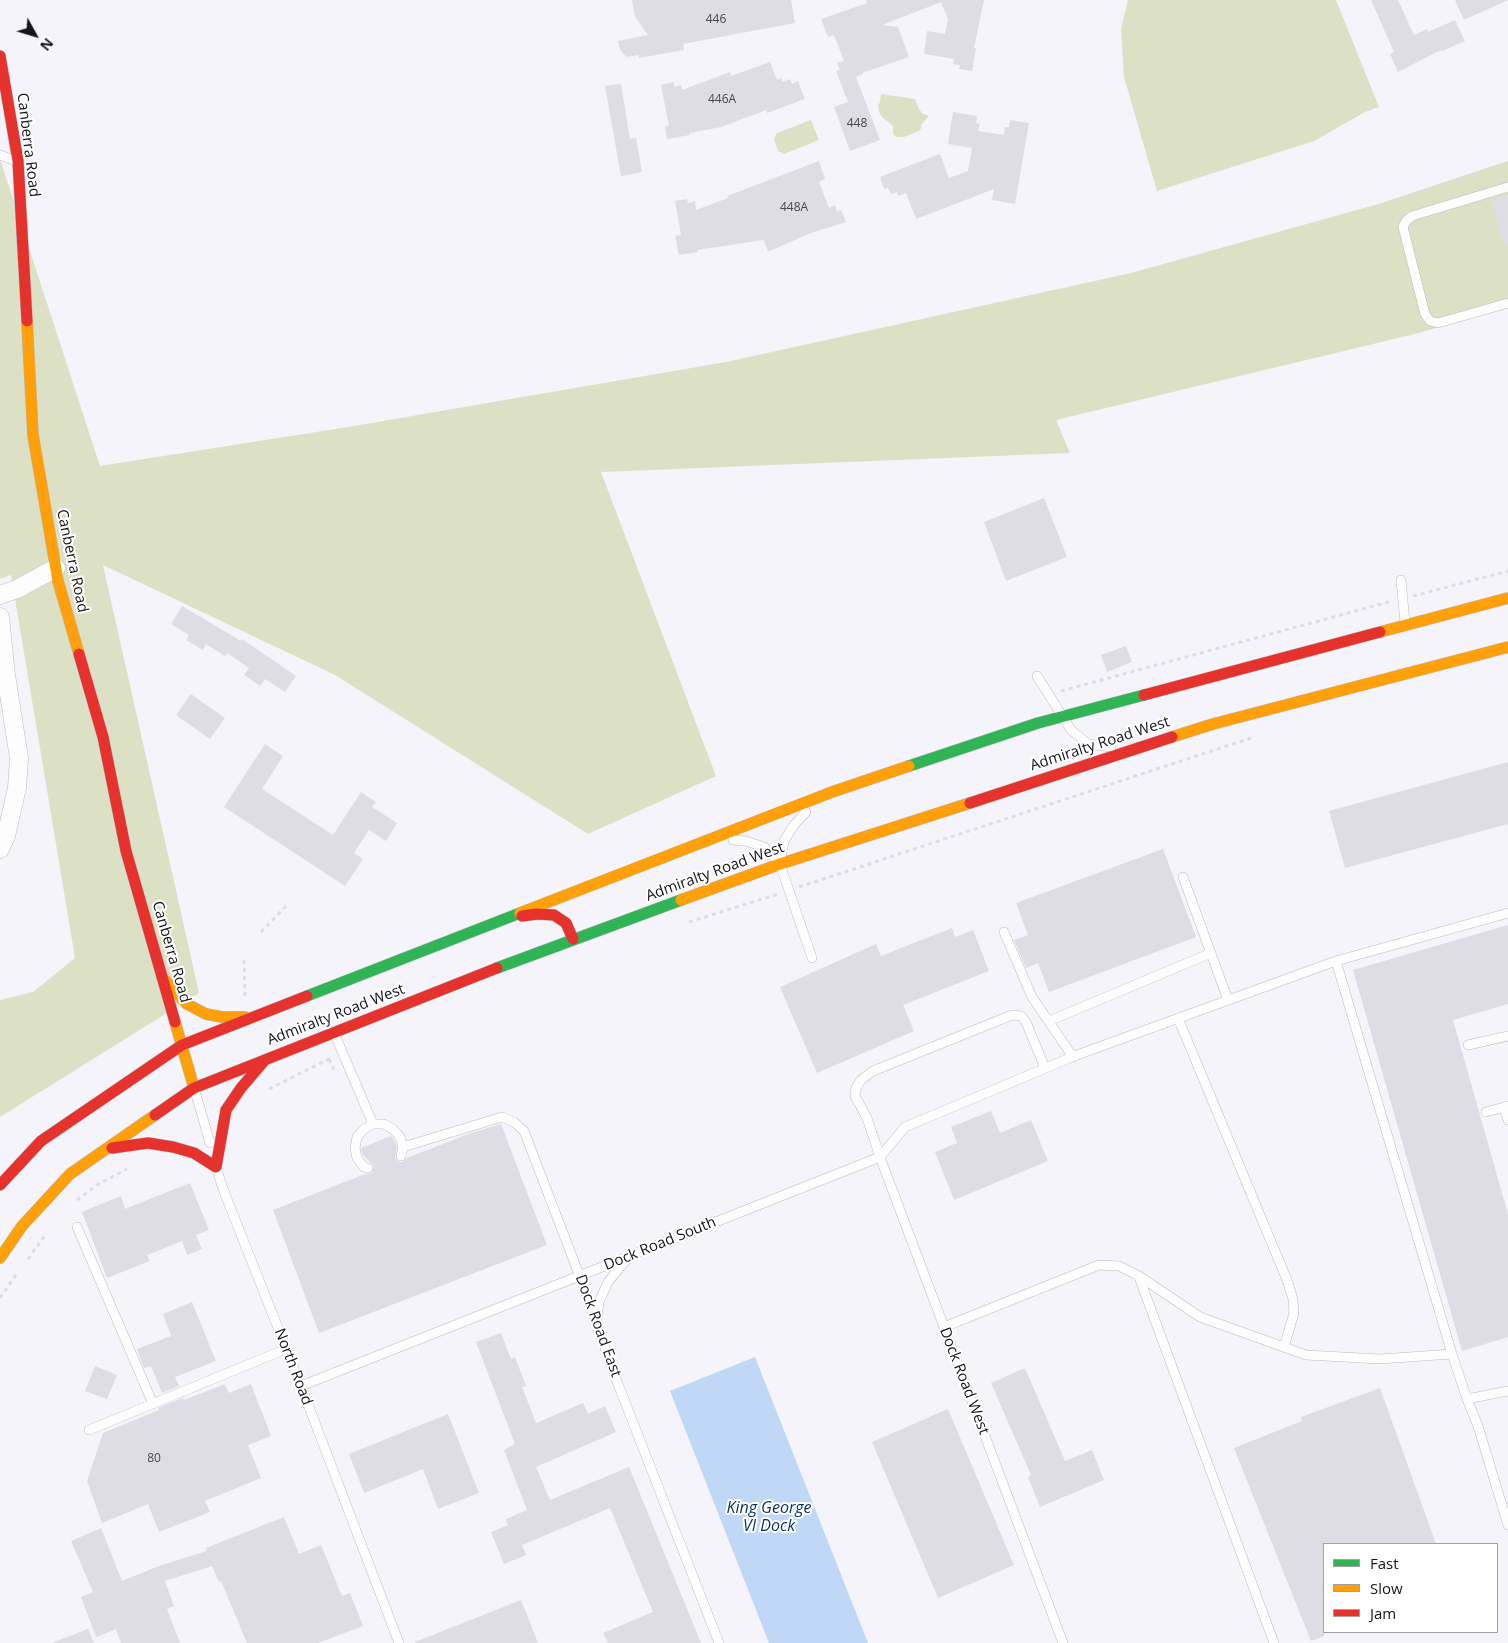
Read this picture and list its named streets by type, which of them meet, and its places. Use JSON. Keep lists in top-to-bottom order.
{
  "streets": {
    "main road": ["Canberra Road", "Admiralty Road West"],
    "lane": [
      "Dock Road South",
      "Dock Road East",
      "North Road",
      "Dock Road West"
    ]
  },
  "crossings": [
    ["Canberra Road", "Admiralty Road West"],
    ["Canberra Road", "North Road"],
    ["Admiralty Road West", "North Road"],
    ["Dock Road South", "Dock Road East"],
    ["Dock Road South", "North Road"],
    ["Dock Road South", "Dock Road West"]
  ],
  "water": ["King George VI Dock"],
  "house_numbers": [
    "446",
    "446A",
    "448",
    "448A",
    "80"
  ],
  "legend": ["Fast", "Slow", "Jam"],
  "north": "bottom right"
}
